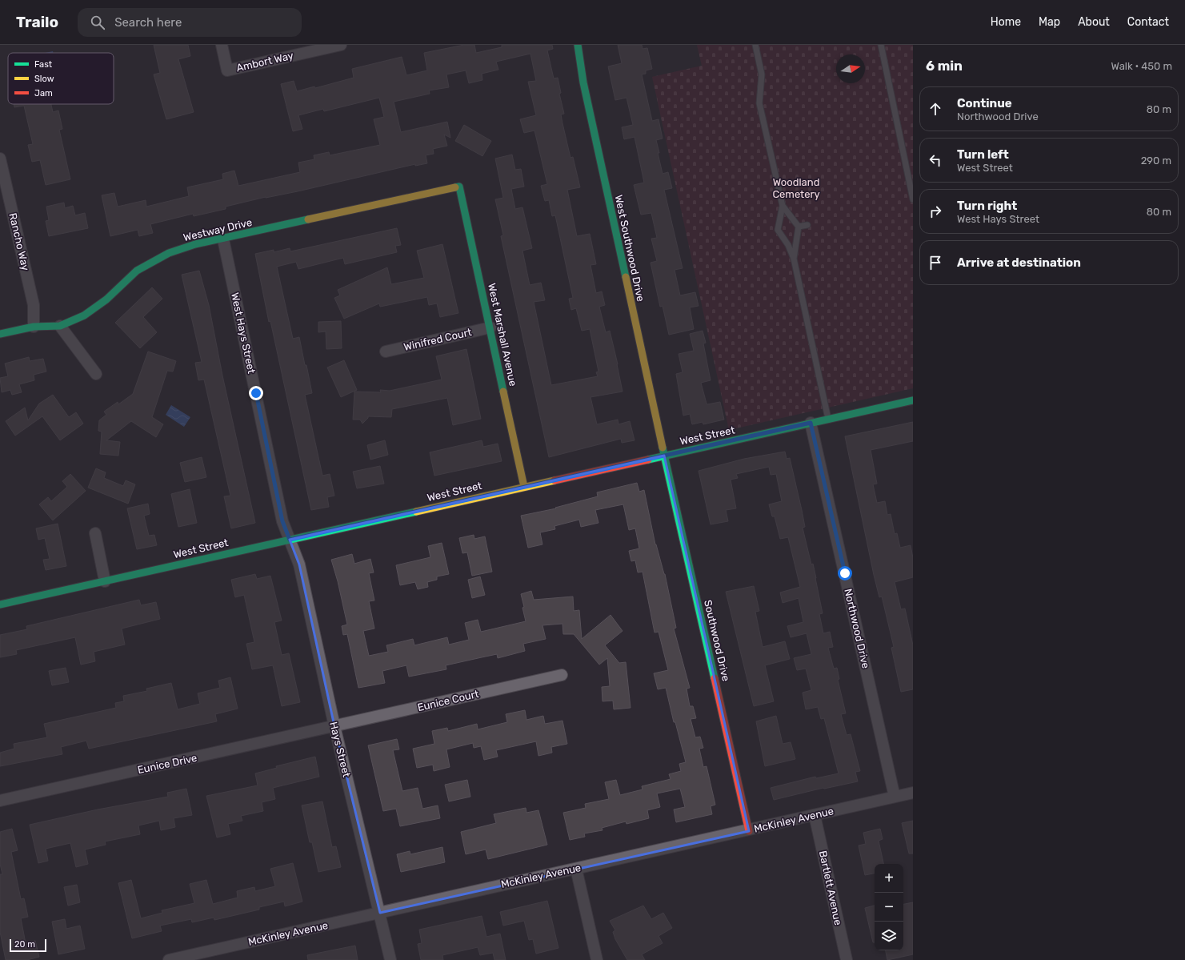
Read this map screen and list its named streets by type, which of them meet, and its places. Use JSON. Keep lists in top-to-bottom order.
{
  "streets": {
    "street": [
      "Ambort Way",
      "Westway Drive",
      "Rancho Way",
      "West Southwood Drive",
      "West Hays Street",
      "West Marshall Avenue",
      "Winifred Court",
      "West Street",
      "Northwood Drive",
      "Southwood Drive",
      "Eunice Court",
      "Hays Street",
      "Eunice Drive",
      "McKinley Avenue",
      "Bartlett Avenue"
    ]
  },
  "crossings": [
    ["Westway Drive", "Rancho Way"],
    ["Westway Drive", "West Hays Street"],
    ["Westway Drive", "West Marshall Avenue"],
    ["West Southwood Drive", "West Street"],
    ["West Southwood Drive", "Southwood Drive"],
    ["West Hays Street", "West Street"],
    ["West Hays Street", "Hays Street"],
    ["West Marshall Avenue", "Winifred Court"],
    ["West Marshall Avenue", "West Street"],
    ["West Street", "Northwood Drive"],
    ["West Street", "Southwood Drive"],
    ["West Street", "Hays Street"],
    ["Northwood Drive", "McKinley Avenue"],
    ["Southwood Drive", "McKinley Avenue"],
    ["Eunice Court", "Hays Street"],
    ["Eunice Court", "Eunice Drive"],
    ["Hays Street", "Eunice Drive"],
    ["Hays Street", "McKinley Avenue"],
    ["McKinley Avenue", "Bartlett Avenue"]
  ],
  "parks": ["Woodland Cemetery"],
  "legend": ["Fast", "Slow", "Jam"],
  "scale_bar": "20 m",
  "north": "right",
  "page": {
    "header": "Trailo",
    "search": "Search here",
    "nav": [
      "Home",
      "Map",
      "About",
      "Contact"
    ],
    "heading": ["6 min", "Walk · 450 m"],
    "list": [
      ["Continue", "Northwood Drive", "80 m"],
      ["Turn left", "West Street", "290 m"],
      ["Turn right", "West Hays Street", "80 m"],
      "Arrive at destination"
    ],
    "map_buttons": ["+", "−"],
    "scale": "20 m"
  }
}
